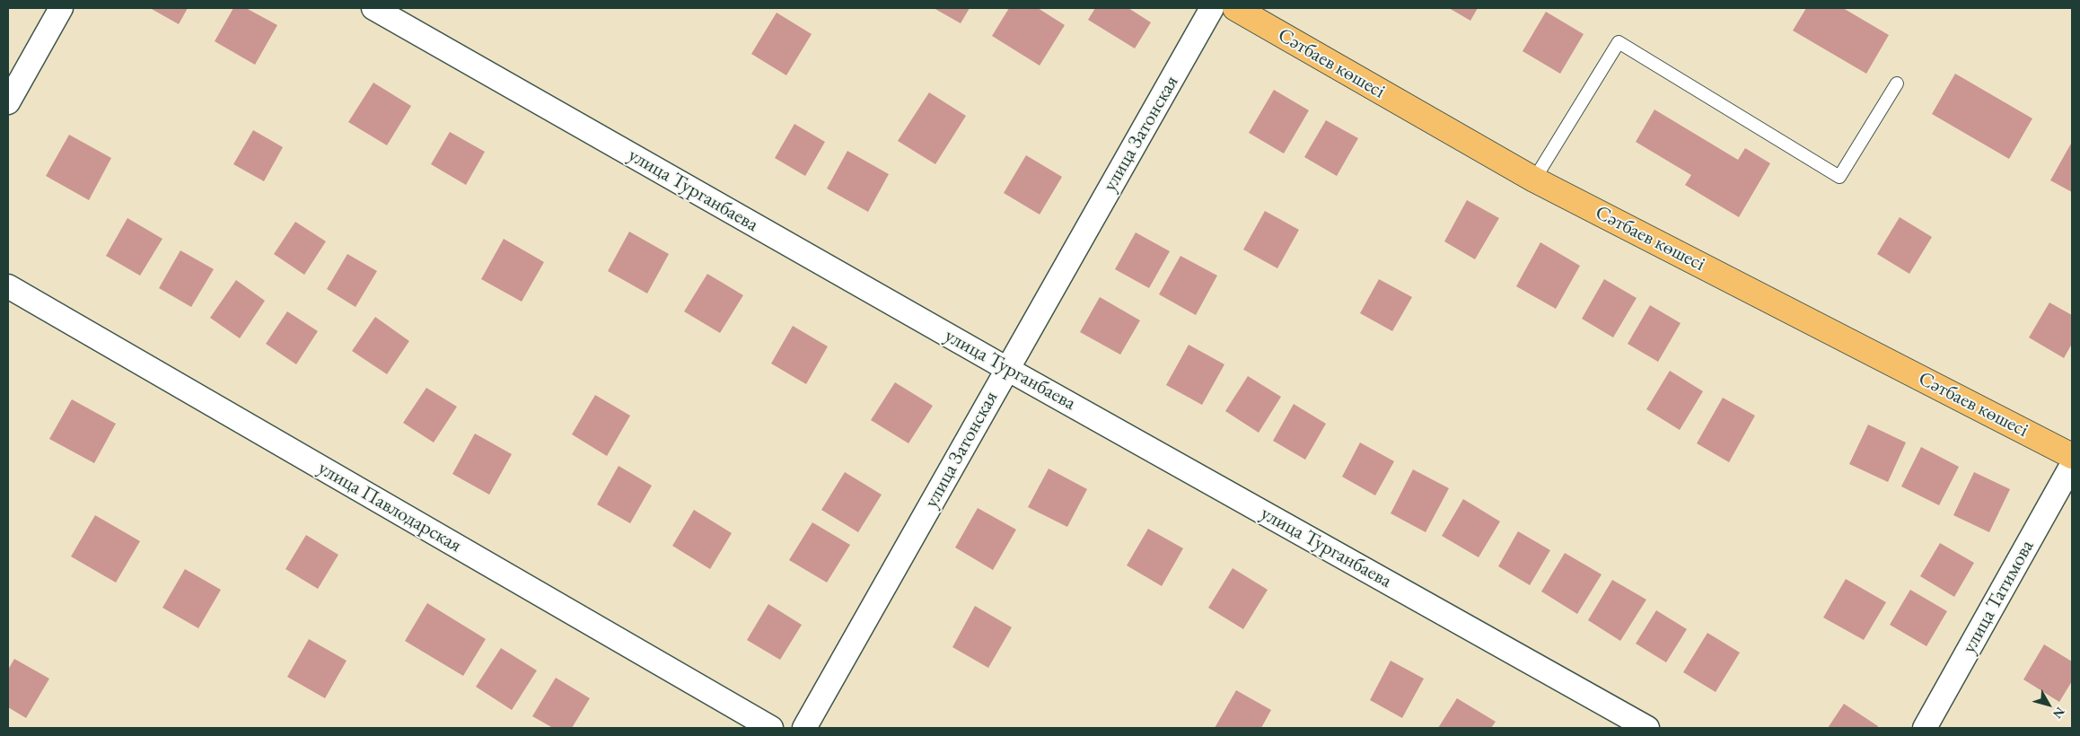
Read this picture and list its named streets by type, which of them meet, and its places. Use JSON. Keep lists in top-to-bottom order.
{
  "streets": {
    "main road": ["Сәтбаев көшесі"],
    "street": [
      "улица Затонская",
      "улица Турганбаева",
      "улица Павлодарская",
      "улица Татимова"
    ]
  },
  "crossings": [
    ["улица Затонская", "улица Турганбаева"]
  ],
  "north": "bottom right"
}
